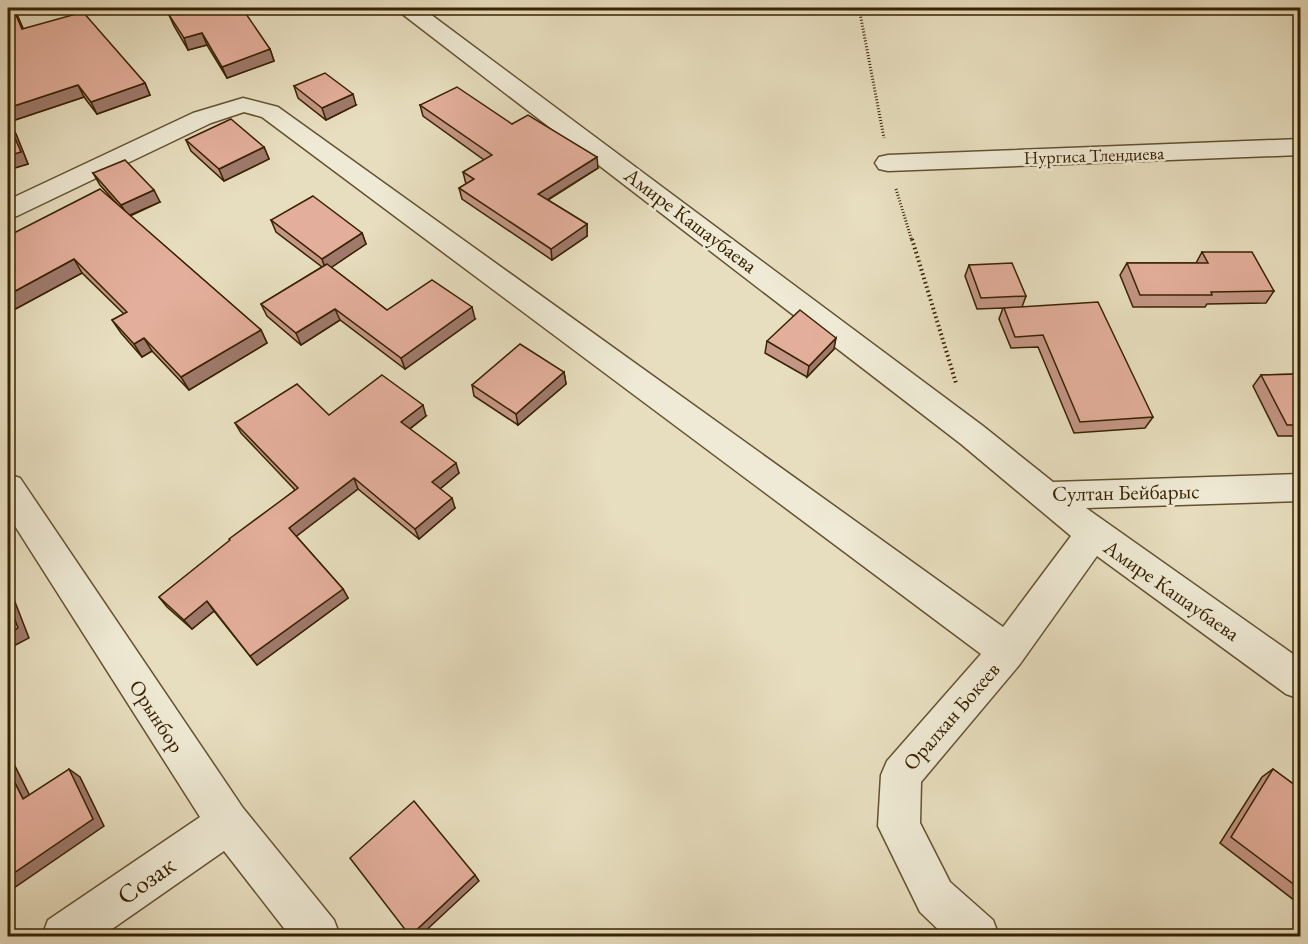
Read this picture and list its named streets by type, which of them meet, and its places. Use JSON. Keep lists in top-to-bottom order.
{
  "streets": {
    "street": [
      "Нургиса Тлендиева",
      "Амире Кашаубаева",
      "Султан Бейбарыс",
      "Орынбор",
      "Оралхан Бокеев",
      "Созак"
    ]
  },
  "crossings": [
    ["Амире Кашаубаева", "Султан Бейбарыс"],
    ["Амире Кашаубаева", "Оралхан Бокеев"],
    ["Орынбор", "Созак"]
  ]
}
